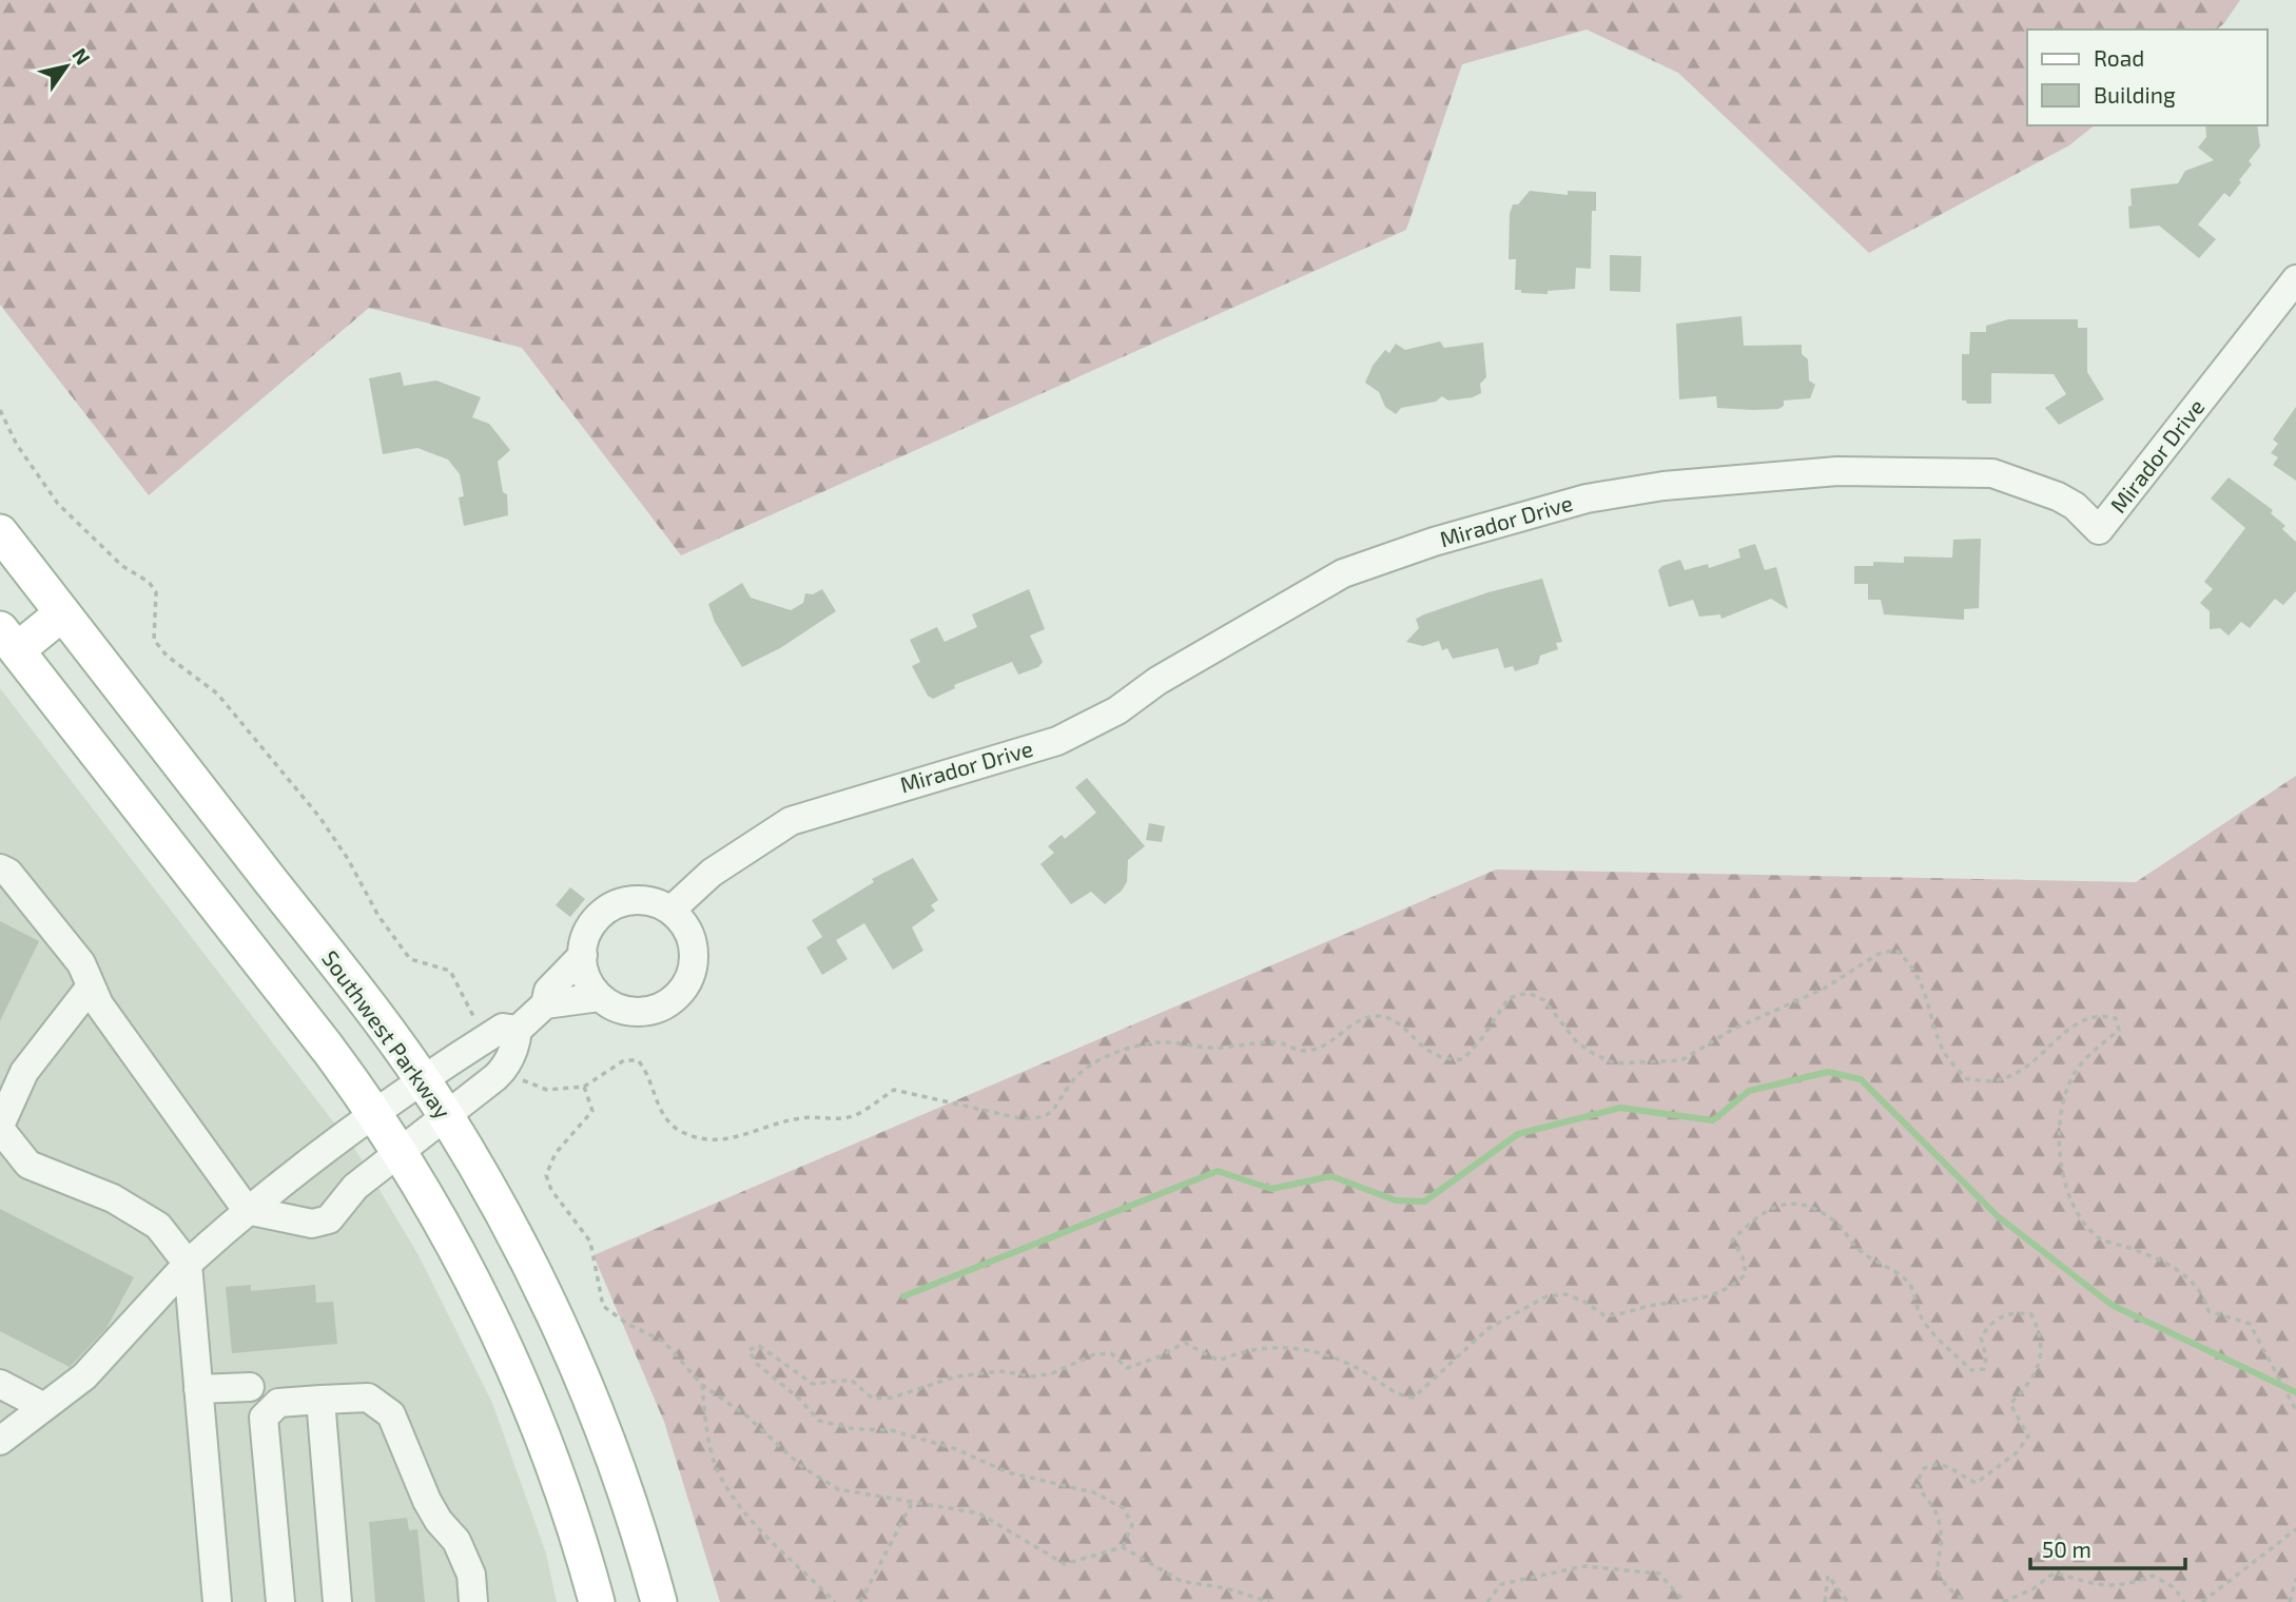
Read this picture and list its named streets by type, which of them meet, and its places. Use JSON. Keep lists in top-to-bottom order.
{
  "streets": {
    "main road": ["Southwest Parkway"],
    "street": ["Mirador Drive"]
  },
  "legend": ["Road", "Building"],
  "scale_bar": "50 m",
  "north": "top right"
}
